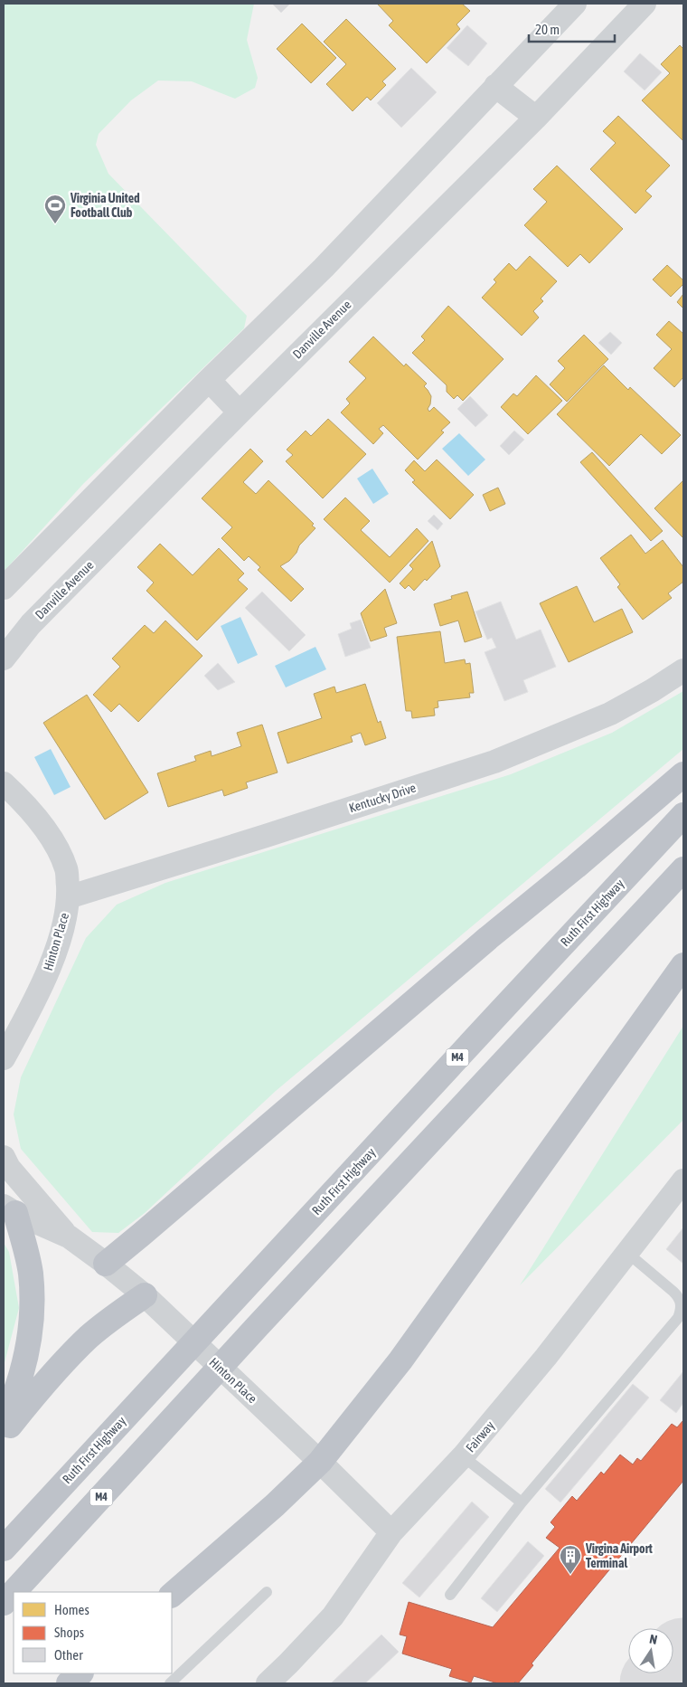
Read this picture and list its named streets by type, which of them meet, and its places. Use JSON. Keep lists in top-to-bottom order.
{
  "streets": {
    "highway": ["Ruth First Highway", "M4"],
    "street": [
      "Danville Avenue",
      "Kentucky Drive",
      "Hinton Place",
      "Fairway"
    ]
  },
  "crossings": [
    ["Kentucky Drive", "Hinton Place"],
    ["Hinton Place", "Fairway"]
  ],
  "places": {
    "sports": ["Virginia United Football Club"],
    "building": ["Virgina Airport Terminal"]
  },
  "legend": ["Homes", "Shops", "Other"],
  "scale_bar": "20 m",
  "north": "top"
}
